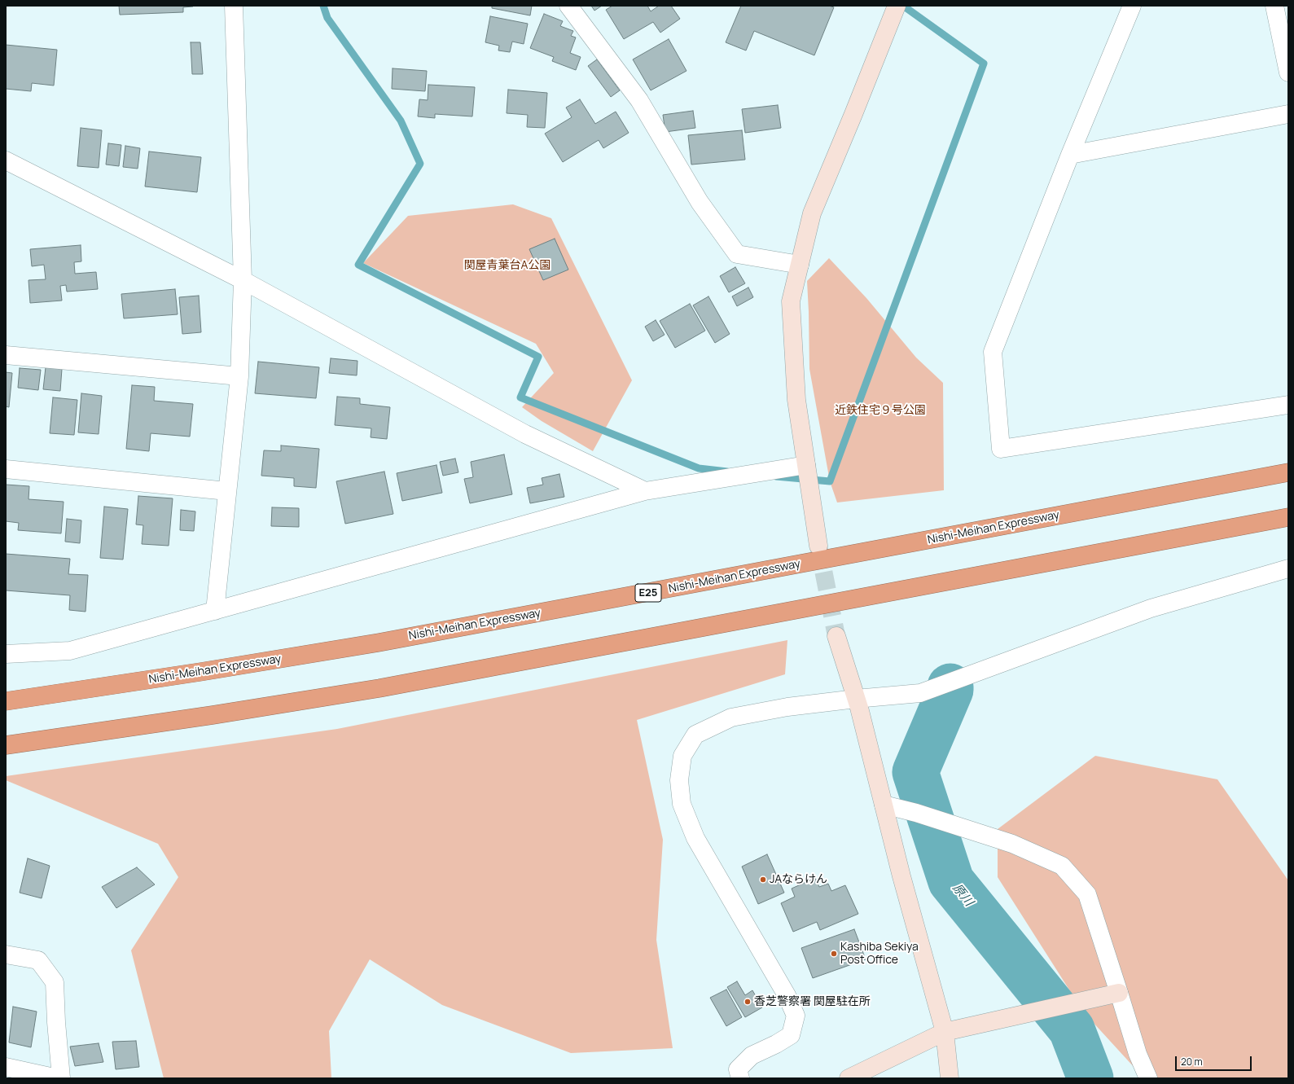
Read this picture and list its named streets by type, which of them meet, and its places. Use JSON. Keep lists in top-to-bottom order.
{
  "streets": {
    "highway": ["Nishi-Meihan Expressway", "E25"]
  },
  "water": ["原川"],
  "parks": ["関屋青葉台A公園", "近鉄住宅９号公園"],
  "places": ["JAならけん", "Kashiba Sekiya Post Office", "香芝警察署 関屋駐在所"],
  "scale_bar": "20 m"
}
